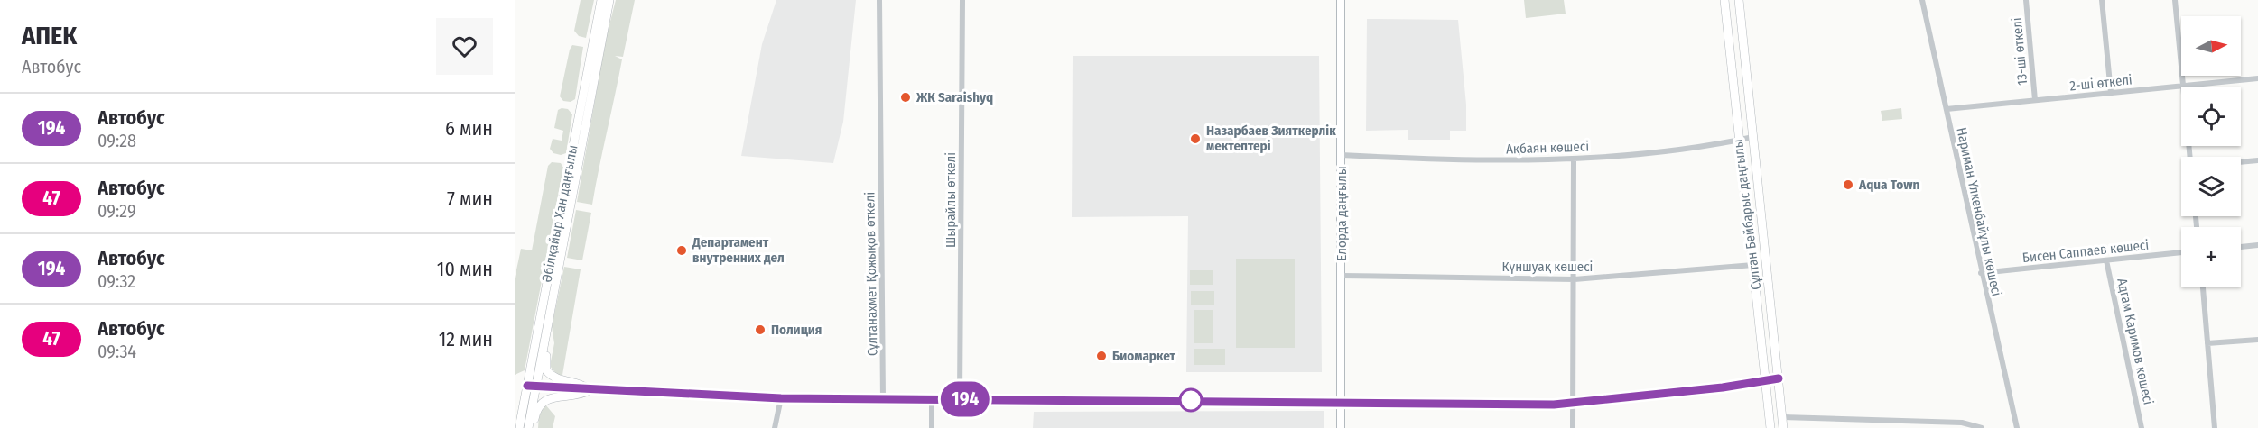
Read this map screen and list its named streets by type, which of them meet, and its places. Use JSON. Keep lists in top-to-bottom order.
{
  "streets": {
    "main road": ["Әбілқайыр Хан даңғылы", "Сұлтан Бейбарыс даңғылы"],
    "street": [
      "13-ші өткелі",
      "2-ші өткелі",
      "Ақбаян көшесі",
      "Шырайлы өткелі",
      "Нариман Үлкенбайұлы көшесі",
      "Елорда даңғылы",
      "Бисен Саппаев көшесі",
      "Күншуақ көшесі",
      "Сұлтанахмет Қожықов өткелі",
      "Адгам Каримов көшесі"
    ]
  },
  "crossings": [
    ["13-ші өткелі", "2-ші өткелі"],
    ["2-ші өткелі", "Нариман Үлкенбайұлы көшесі"],
    ["Ақбаян көшесі", "Елорда даңғылы"],
    ["Ақбаян көшесі", "Сұлтан Бейбарыс даңғылы"],
    ["Нариман Үлкенбайұлы көшесі", "Бисен Саппаев көшесі"],
    ["Елорда даңғылы", "Күншуақ көшесі"],
    ["Сұлтан Бейбарыс даңғылы", "Күншуақ көшесі"],
    ["Бисен Саппаев көшесі", "Адгам Каримов көшесі"]
  ],
  "places": [
    "ЖК Saraishyq",
    "Назарбаев Зияткерлік мектептері",
    "Aqua Town",
    "Департамент внутренних дел",
    "Полиция",
    "Биомаркет"
  ],
  "lines": ["bus line 194"],
  "north": "right",
  "page": {
    "heading": ["АПЕК", "Автобус"],
    "on_map": "194",
    "map_buttons": "+",
    "list": [
      {
        "mark": "194",
        "name": "Автобус",
        "note": "09:28",
        "value": "6 мин"
      },
      {
        "mark": "47",
        "name": "Автобус",
        "note": "09:29",
        "value": "7 мин"
      },
      {
        "mark": "194",
        "name": "Автобус",
        "note": "09:32",
        "value": "10 мин"
      },
      {
        "mark": "47",
        "name": "Автобус",
        "note": "09:34",
        "value": "12 мин"
      }
    ]
  }
}
